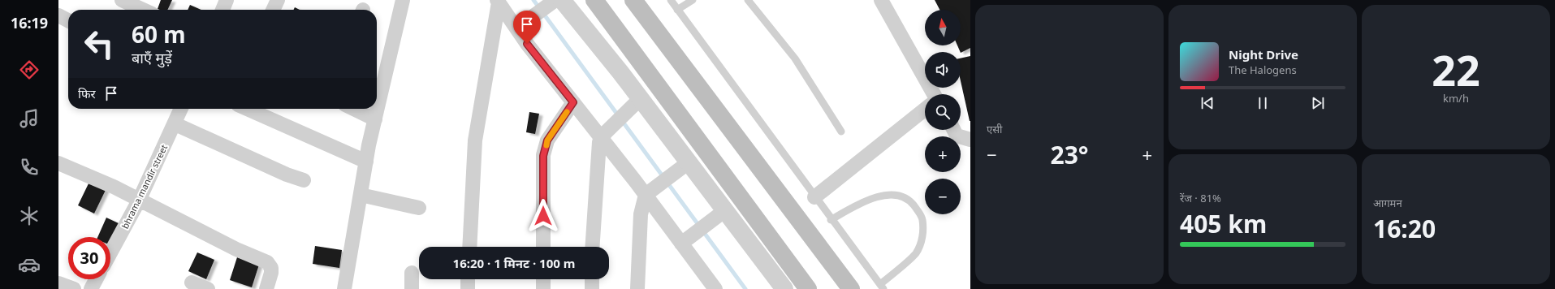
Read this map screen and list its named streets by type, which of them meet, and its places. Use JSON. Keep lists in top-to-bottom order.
{
  "streets": {
    "street": ["bhrama mandir street"]
  },
  "north": "top",
  "page": {
    "tabs": "16:19",
    "tile": [
      "एसी",
      ["22", "km/h"],
      ["रेंज · 81%", "405 km"],
      ["आगमन", "16:20"]
    ],
    "map_buttons": ["+", "−"],
    "turn": ["60 m", "बाएँ मुड़ें"],
    "song": ["Night Drive", "The Halogens"],
    "then": "फिर",
    "heat": ["−", "23°", "+"],
    "limit": "30",
    "trip": "16:20 · 1 मिनट · 100 m"
  }
}
